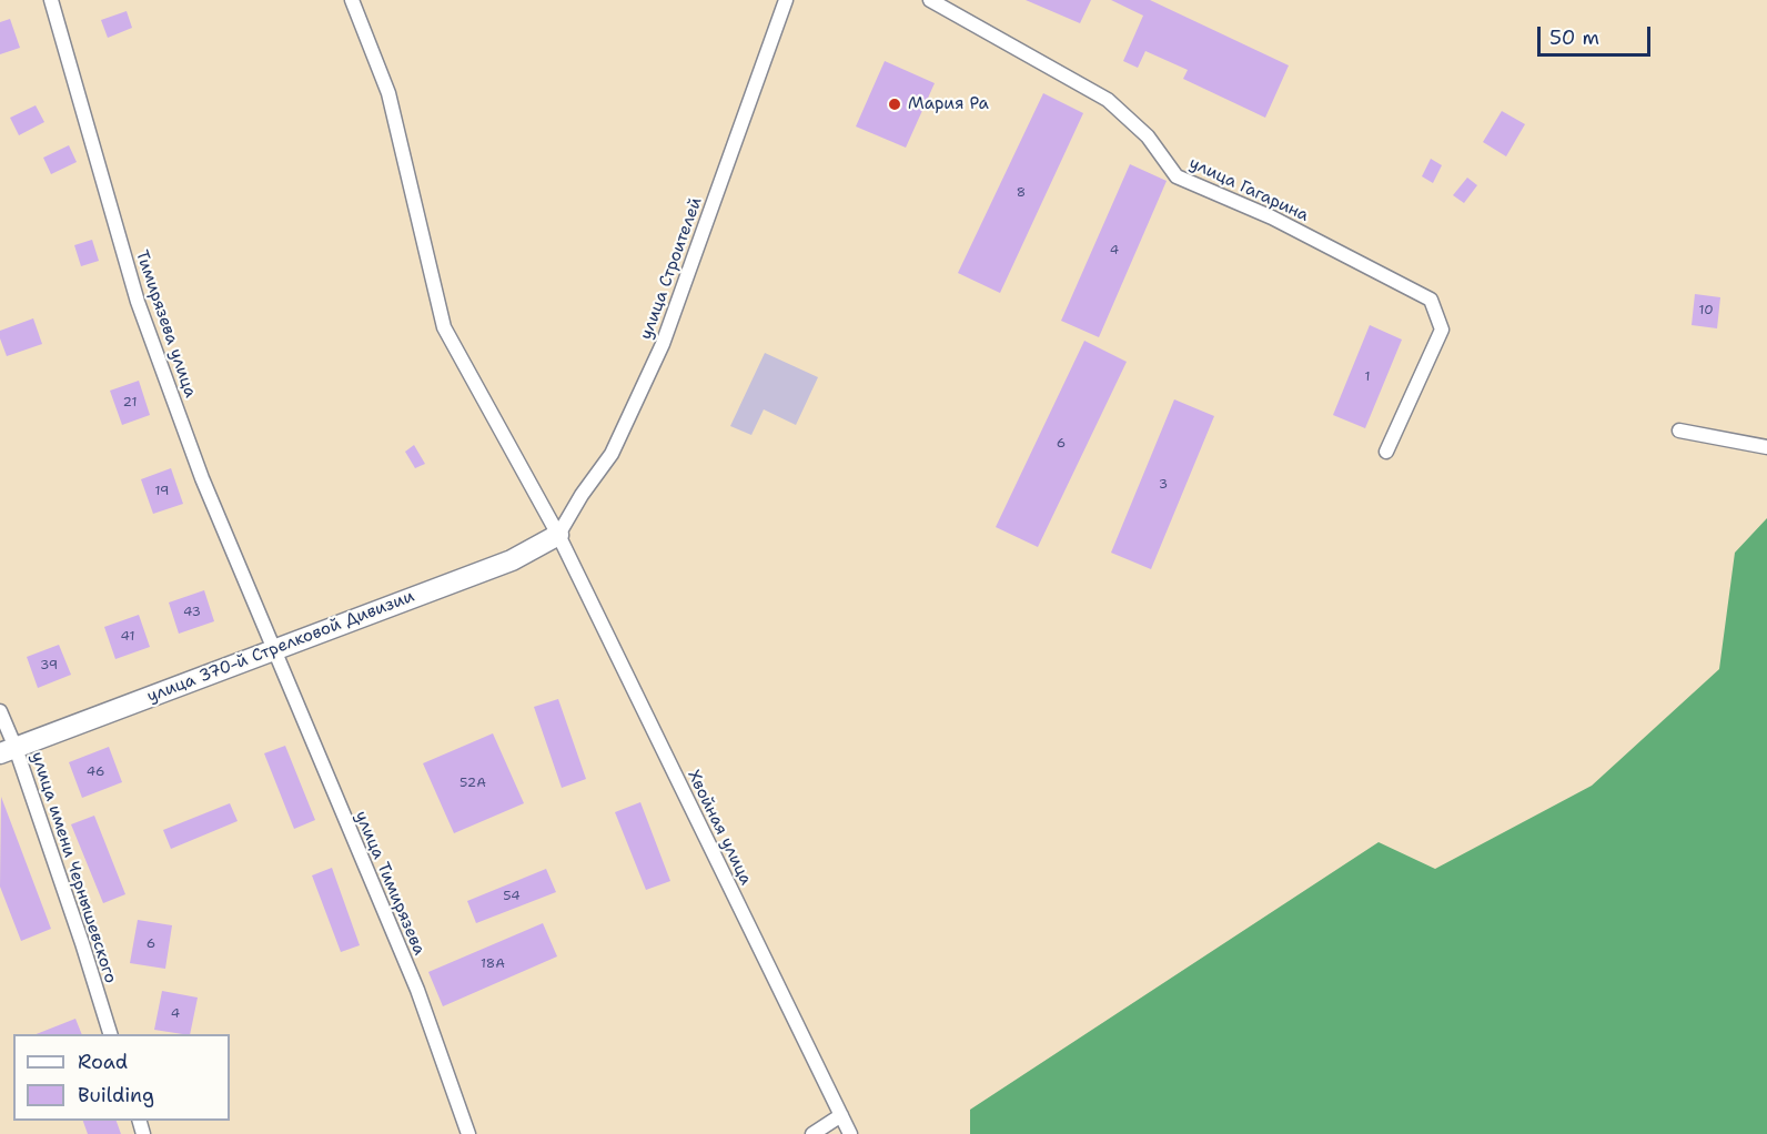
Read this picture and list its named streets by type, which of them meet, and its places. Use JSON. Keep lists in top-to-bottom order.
{
  "streets": {
    "street": [
      "улица Гагарина",
      "улица Строителей",
      "Тимирязева улица",
      "улица 370-й Стрелковой Дивизии",
      "Хвойная улица",
      "улица имени Чернышевского",
      "улица Тимирязева"
    ]
  },
  "crossings": [
    ["улица Строителей", "улица 370-й Стрелковой Дивизии"],
    ["улица Строителей", "Хвойная улица"],
    ["Тимирязева улица", "улица 370-й Стрелковой Дивизии"],
    ["Тимирязева улица", "улица Тимирязева"],
    ["улица 370-й Стрелковой Дивизии", "Хвойная улица"],
    ["улица 370-й Стрелковой Дивизии", "улица имени Чернышевского"],
    ["улица 370-й Стрелковой Дивизии", "улица Тимирязева"]
  ],
  "places": ["Мария Ра"],
  "house_numbers": [
    "8",
    "4",
    "10",
    "1",
    "21",
    "6",
    "3",
    "19",
    "43",
    "41",
    "39",
    "46",
    "52А",
    "54",
    "6",
    "18А",
    "4"
  ],
  "legend": ["Road", "Building"],
  "scale_bar": "50 m"
}
